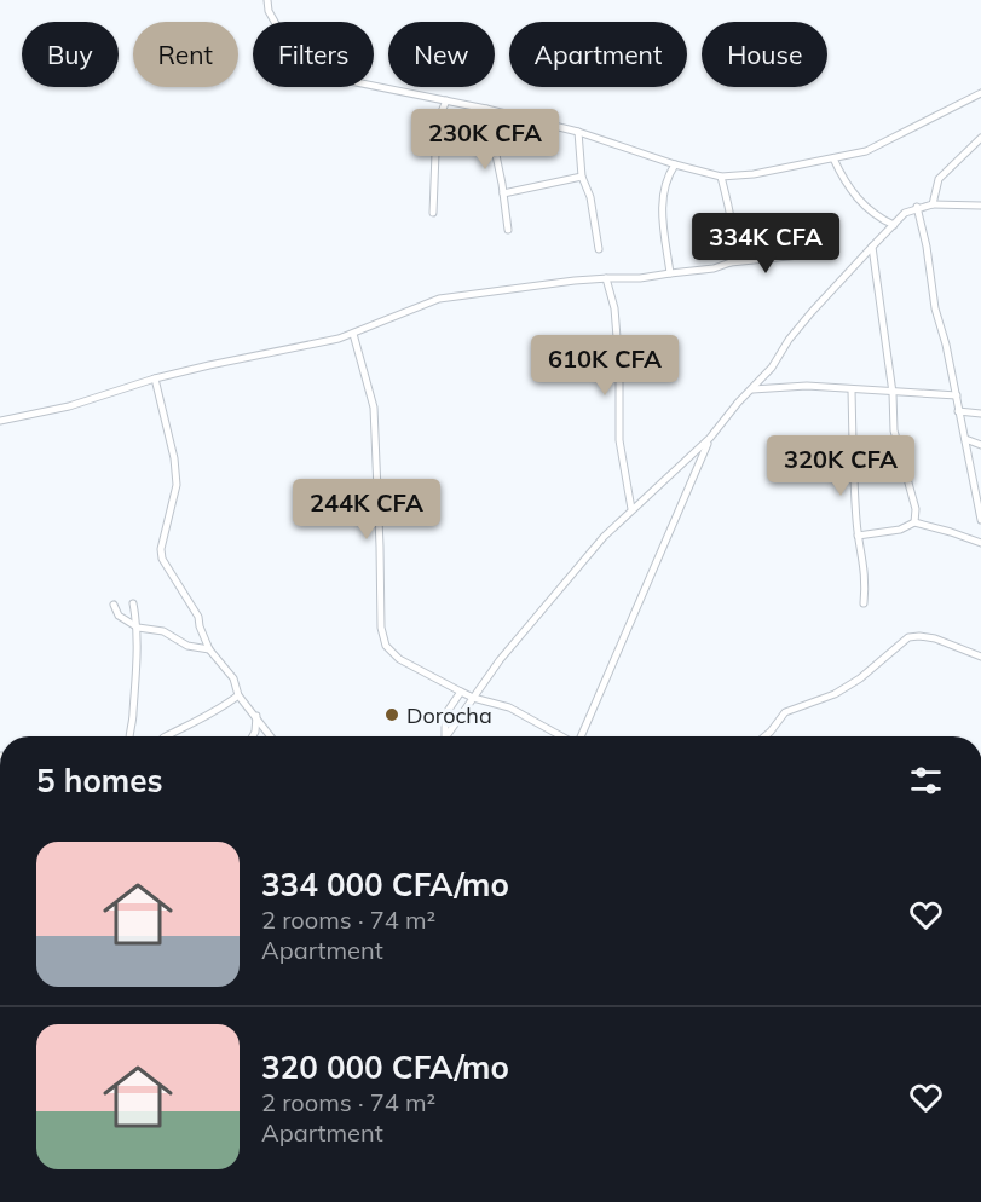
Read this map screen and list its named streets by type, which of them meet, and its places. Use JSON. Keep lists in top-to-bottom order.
{
  "places": ["Dorocha"],
  "page": {
    "chip": [
      "Buy",
      "Rent",
      "Filters",
      "New",
      "Apartment",
      "House"
    ],
    "price": [
      "230K CFA",
      "334K CFA",
      "610K CFA",
      "320K CFA",
      "244K CFA"
    ],
    "heading": "5 homes",
    "list": [
      {
        "name": "334 000 CFA/mo",
        "note": "2 rooms · 74 m² · Apartment"
      },
      {
        "name": "320 000 CFA/mo",
        "note": "2 rooms · 74 m² · Apartment"
      }
    ]
  }
}
